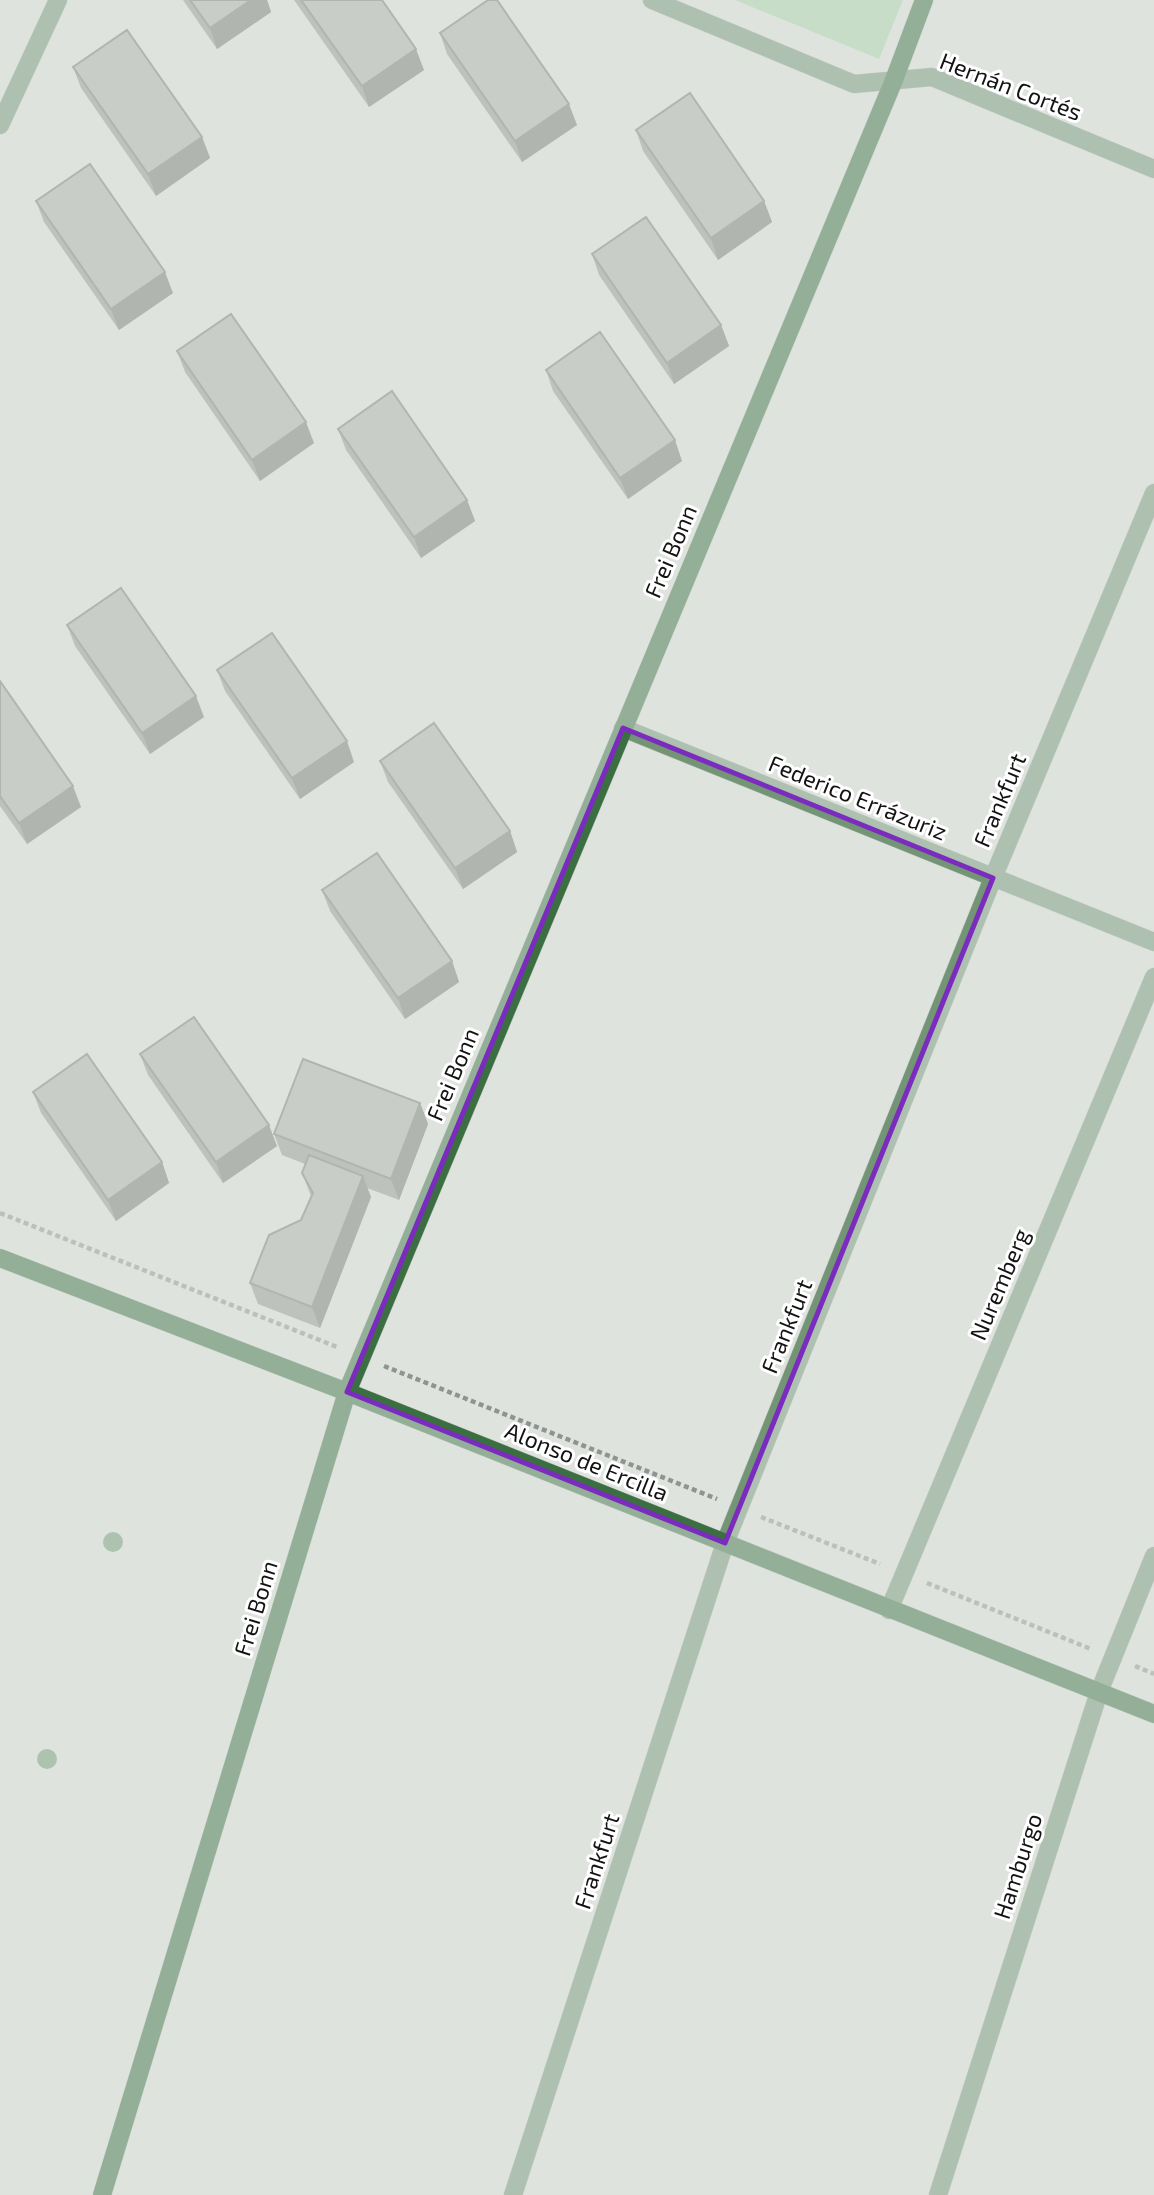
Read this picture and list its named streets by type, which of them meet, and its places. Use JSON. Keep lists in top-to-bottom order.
{
  "streets": {
    "main road": ["Frei Bonn", "Alonso de Ercilla"],
    "street": [
      "Hernán Cortés",
      "Federico Errázuriz",
      "Frankfurt",
      "Nuremberg",
      "Hamburgo"
    ]
  },
  "crossings": [
    ["Hernán Cortés", "Frei Bonn"],
    ["Frei Bonn", "Federico Errázuriz"],
    ["Frei Bonn", "Alonso de Ercilla"],
    ["Federico Errázuriz", "Frankfurt"],
    ["Frankfurt", "Alonso de Ercilla"],
    ["Nuremberg", "Alonso de Ercilla"],
    ["Alonso de Ercilla", "Hamburgo"]
  ]
}
